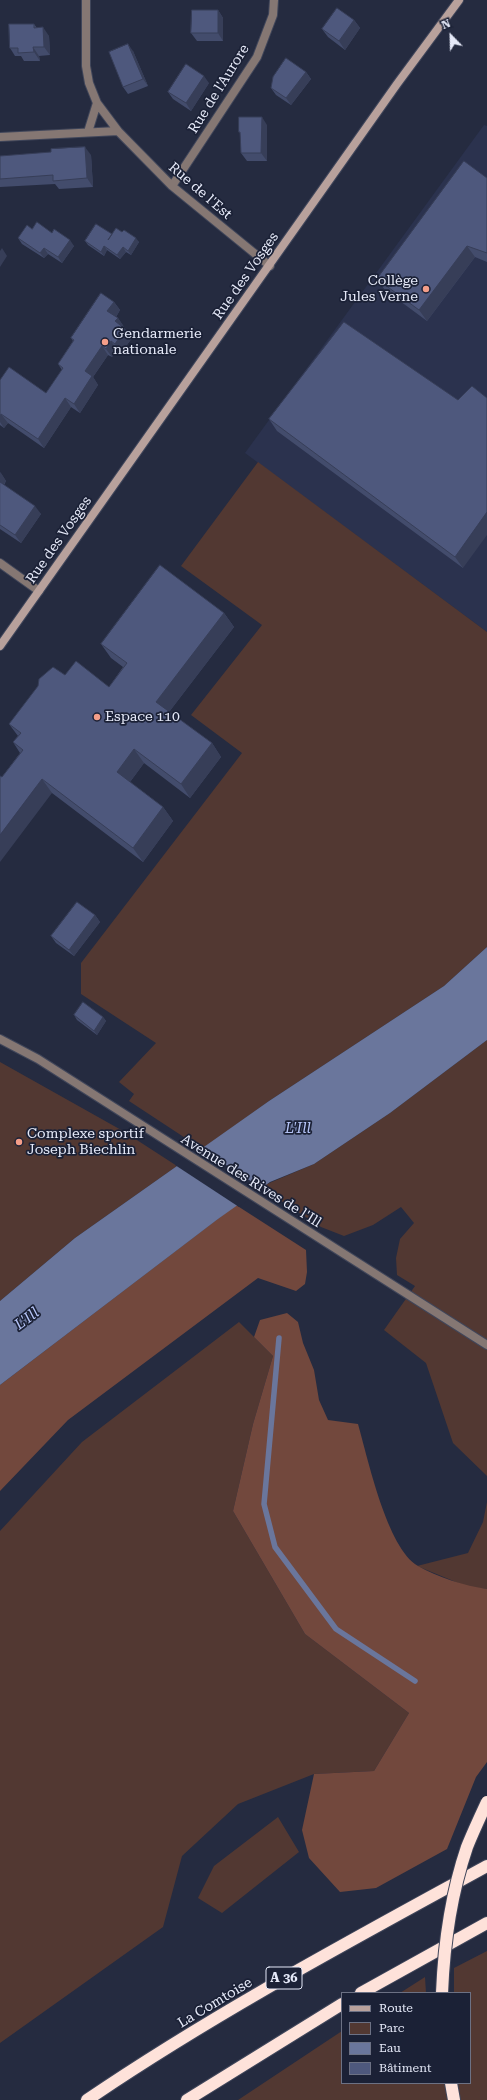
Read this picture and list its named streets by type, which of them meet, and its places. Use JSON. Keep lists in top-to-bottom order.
{
  "streets": {
    "highway": ["A 36", "La Comtoise"],
    "main road": ["Rue des Vosges"],
    "street": ["Rue de l'Aurore", "Rue de l'Est", "Avenue des Rives de l'Ill"]
  },
  "crossings": [
    ["Rue de l'Aurore", "Rue de l'Est"],
    ["Rue de l'Est", "Rue des Vosges"]
  ],
  "water": ["L'Ill"],
  "places": [
    "Collège Jules Verne",
    "Gendarmerie nationale",
    "Espace 110",
    "Complexe sportif Joseph Biechlin"
  ],
  "legend": [
    "Route",
    "Parc",
    "Eau",
    "Bâtiment"
  ],
  "north": "top left"
}
